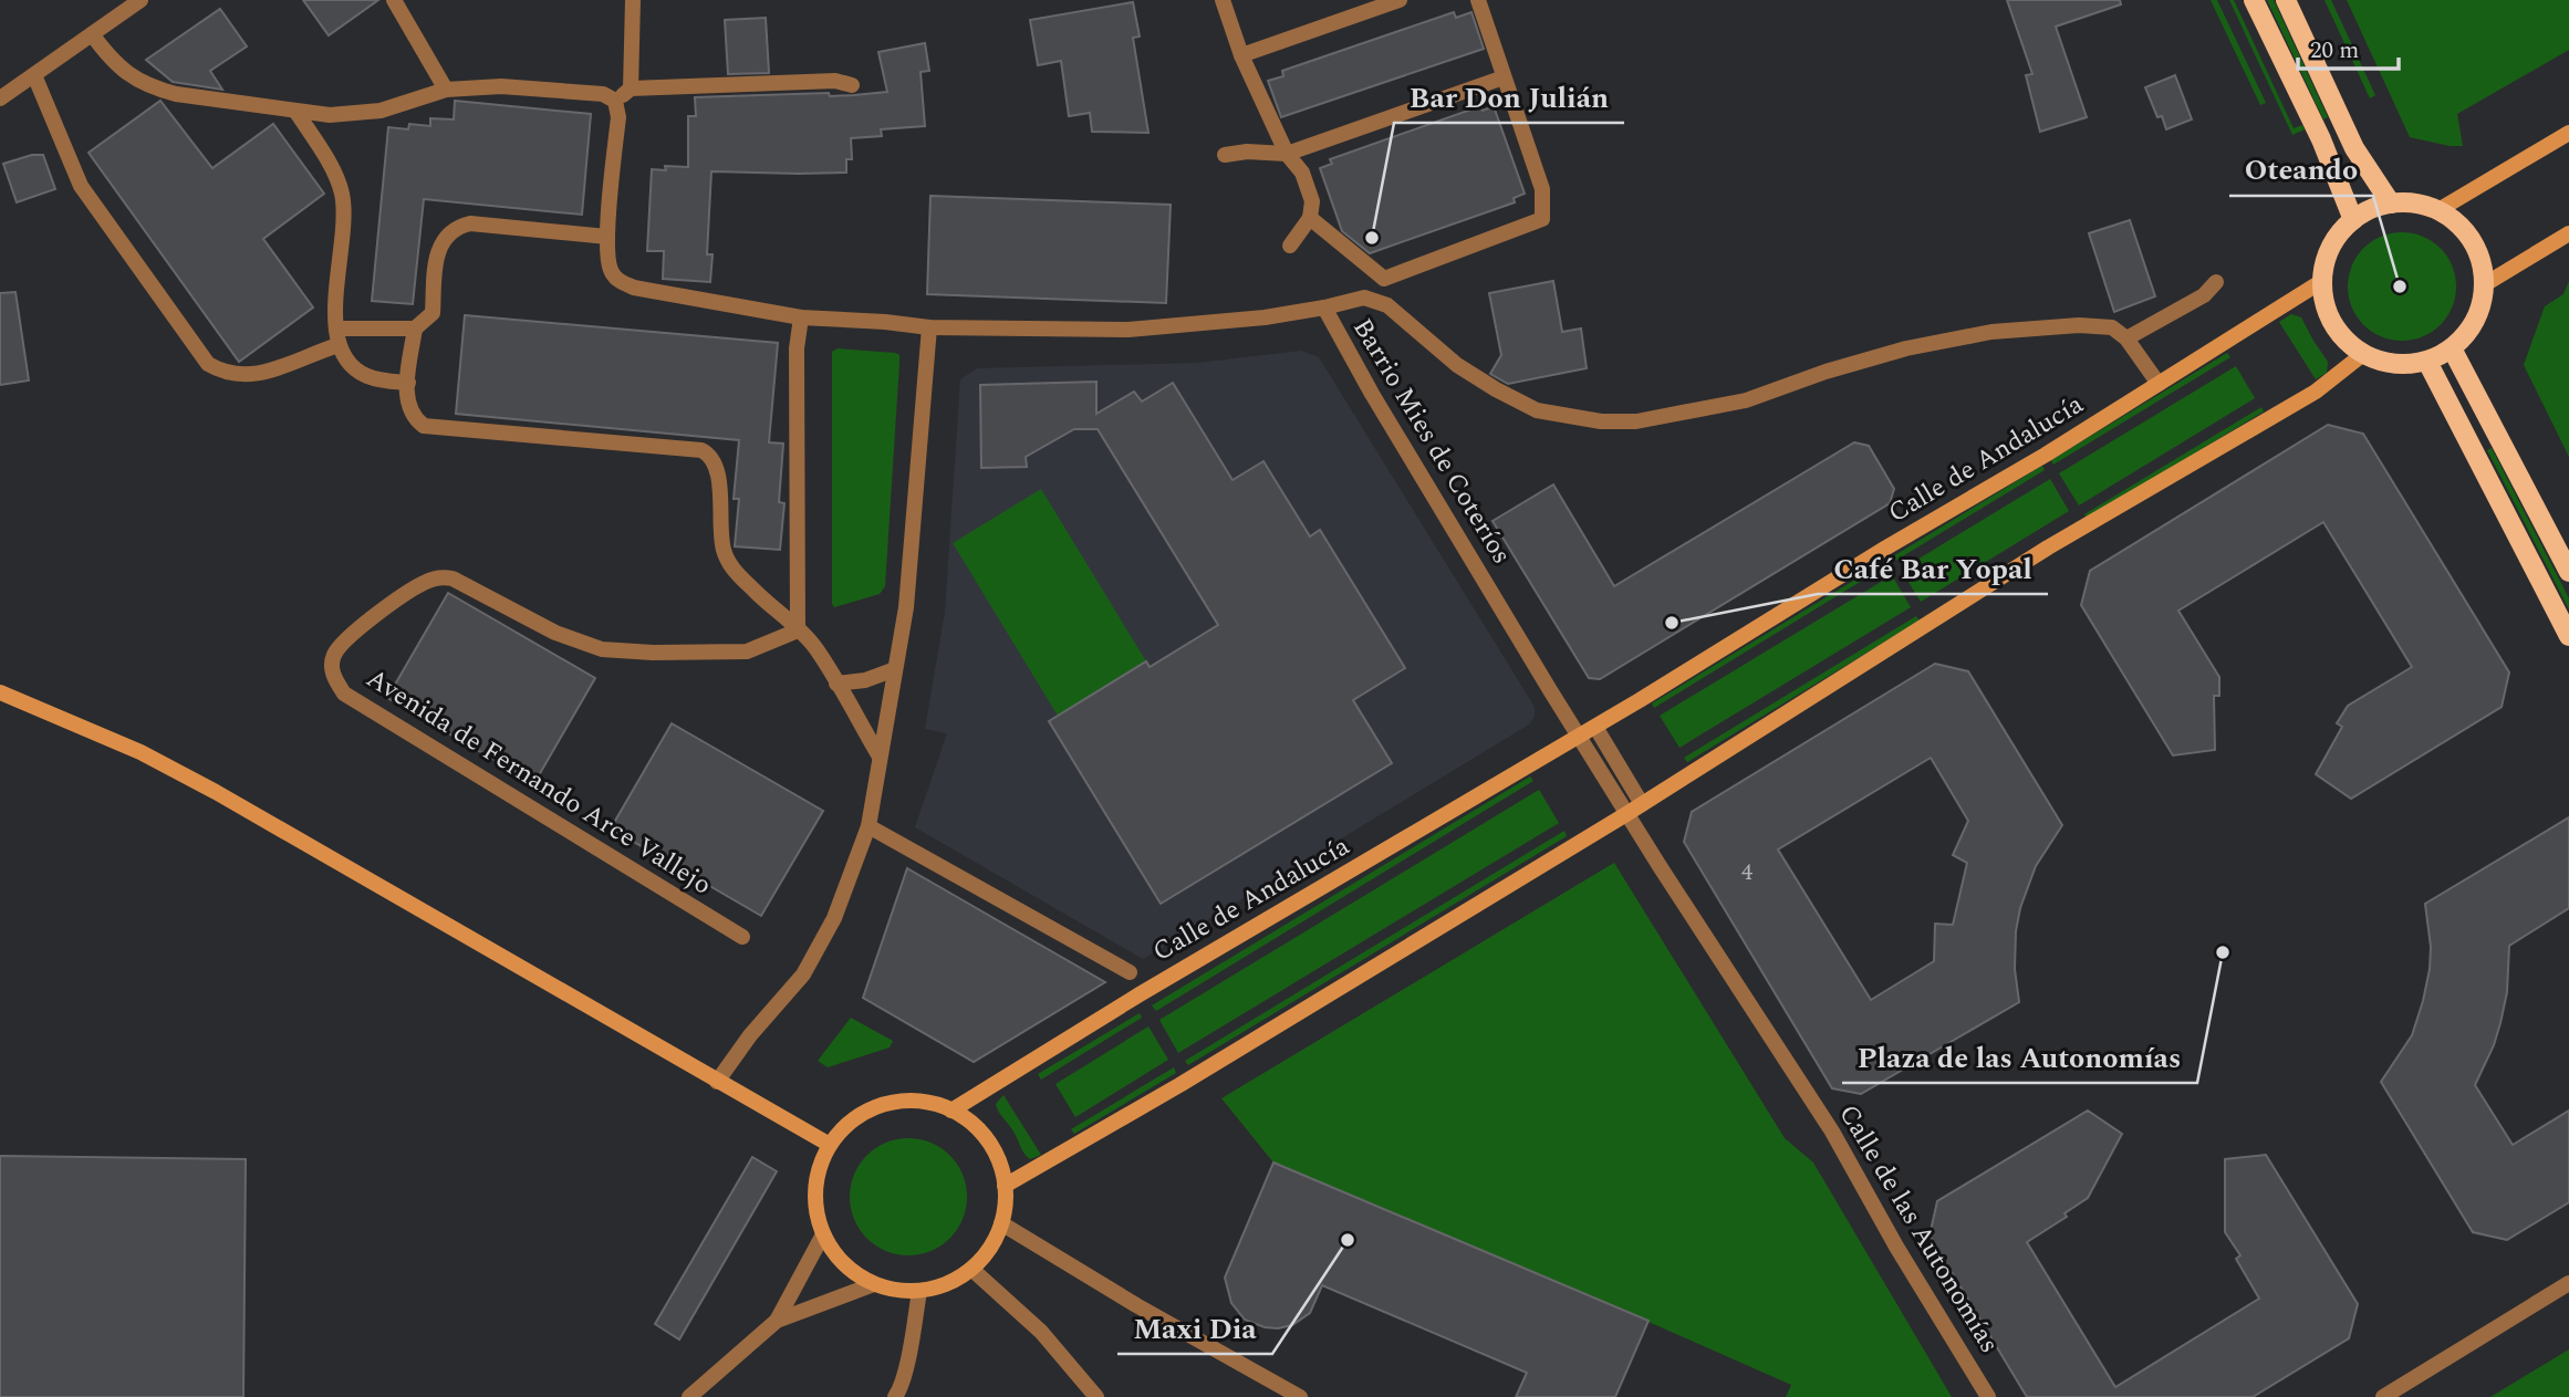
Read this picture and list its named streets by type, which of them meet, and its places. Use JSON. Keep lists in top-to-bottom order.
{
  "streets": {
    "main road": ["Calle de Andalucía"],
    "street": ["Barrio Mies de Coteríos", "Avenida de Fernando Arce Vallejo", "Calle de las Autonomías"]
  },
  "crossings": [
    ["Barrio Mies de Coteríos", "Calle de Andalucía"]
  ],
  "places": [
    "Bar Don Julián",
    "Oteando",
    "Café Bar Yopal",
    "Plaza de las Autonomías",
    "Maxi Dia"
  ],
  "house_numbers": ["4"],
  "scale_bar": "20 m"
}
